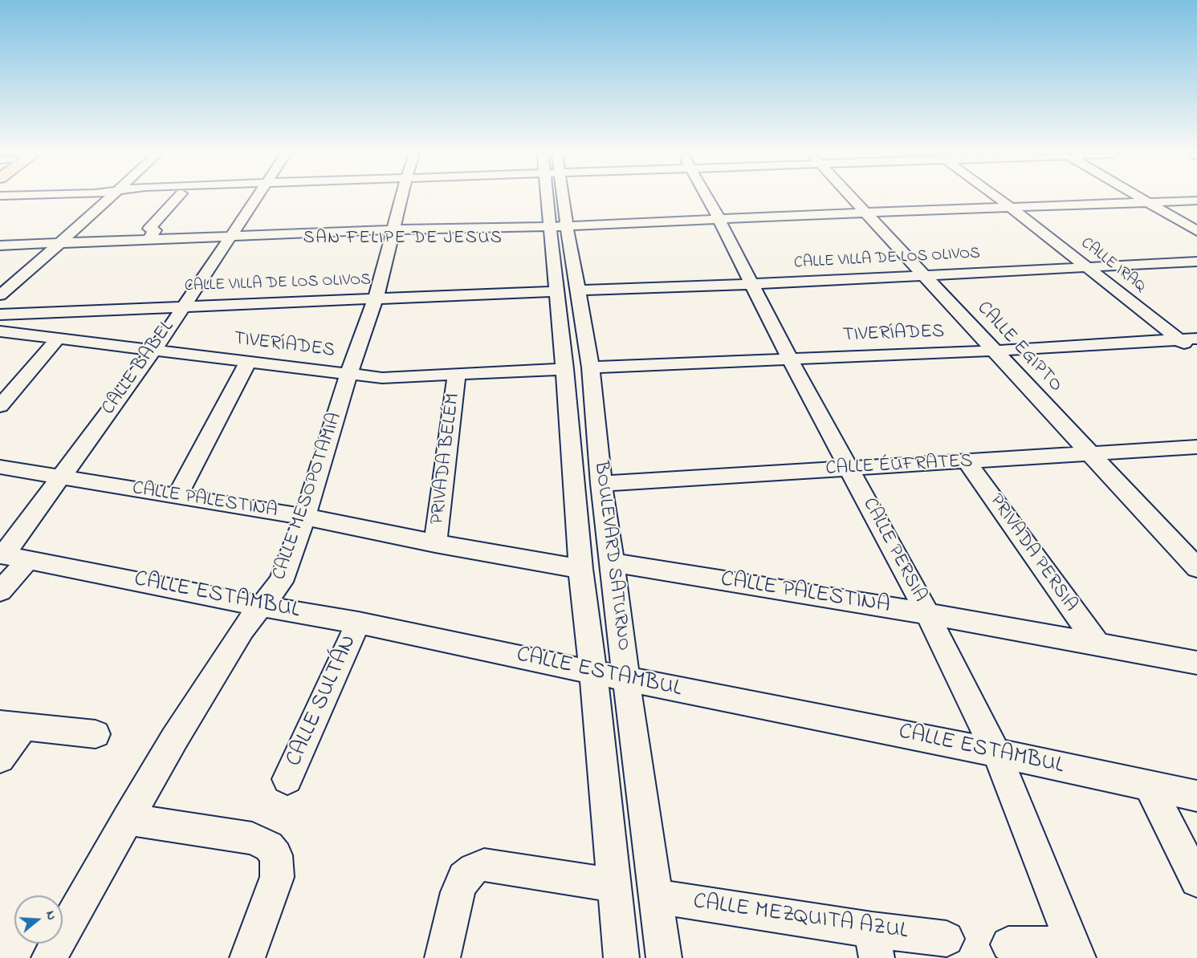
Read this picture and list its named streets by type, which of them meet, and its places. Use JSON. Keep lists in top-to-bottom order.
{
  "streets": {
    "street": [
      "CALLE VILLA DE LOS OLIVOS",
      "CALLE IRAQ",
      "TIVERÍADES",
      "CALLE EGIPTO",
      "CALLE BABEL",
      "PRIVADA BELÉM",
      "CALLE ÉUFRATES",
      "CALLE MESOPOTAMIA",
      "CALLE PALESTINA",
      "CALLE PERSIA",
      "PRIVADA PERSIA",
      "BOULEVARD SATURNO",
      "CALLE ESTAMBUL",
      "CALLE SULTÁN",
      "CALLE MEZQUITA AZUL"
    ]
  },
  "crossings": [
    ["CALLE VILLA DE LOS OLIVOS", "CALLE IRAQ"],
    ["CALLE VILLA DE LOS OLIVOS", "CALLE EGIPTO"],
    ["CALLE VILLA DE LOS OLIVOS", "CALLE BABEL"],
    ["CALLE VILLA DE LOS OLIVOS", "CALLE MESOPOTAMIA"],
    ["CALLE VILLA DE LOS OLIVOS", "CALLE PERSIA"],
    ["CALLE VILLA DE LOS OLIVOS", "BOULEVARD SATURNO"],
    ["CALLE IRAQ", "TIVERÍADES"],
    ["TIVERÍADES", "CALLE EGIPTO"],
    ["TIVERÍADES", "CALLE BABEL"],
    ["TIVERÍADES", "PRIVADA BELÉM"],
    ["TIVERÍADES", "CALLE MESOPOTAMIA"],
    ["TIVERÍADES", "CALLE PERSIA"],
    ["TIVERÍADES", "BOULEVARD SATURNO"],
    ["CALLE EGIPTO", "CALLE ÉUFRATES"],
    ["CALLE BABEL", "CALLE PALESTINA"],
    ["CALLE BABEL", "CALLE ESTAMBUL"],
    ["PRIVADA BELÉM", "CALLE PALESTINA"],
    ["CALLE ÉUFRATES", "CALLE PERSIA"],
    ["CALLE ÉUFRATES", "PRIVADA PERSIA"],
    ["CALLE ÉUFRATES", "BOULEVARD SATURNO"],
    ["CALLE MESOPOTAMIA", "CALLE PALESTINA"],
    ["CALLE MESOPOTAMIA", "CALLE ESTAMBUL"],
    ["CALLE PALESTINA", "CALLE PERSIA"],
    ["CALLE PALESTINA", "PRIVADA PERSIA"],
    ["CALLE PALESTINA", "BOULEVARD SATURNO"],
    ["CALLE PERSIA", "CALLE ESTAMBUL"],
    ["BOULEVARD SATURNO", "CALLE ESTAMBUL"],
    ["BOULEVARD SATURNO", "CALLE MEZQUITA AZUL"],
    ["CALLE ESTAMBUL", "CALLE SULTÁN"]
  ],
  "districts": ["SAN FELIPE DE JESUS"],
  "north": "right"
}
